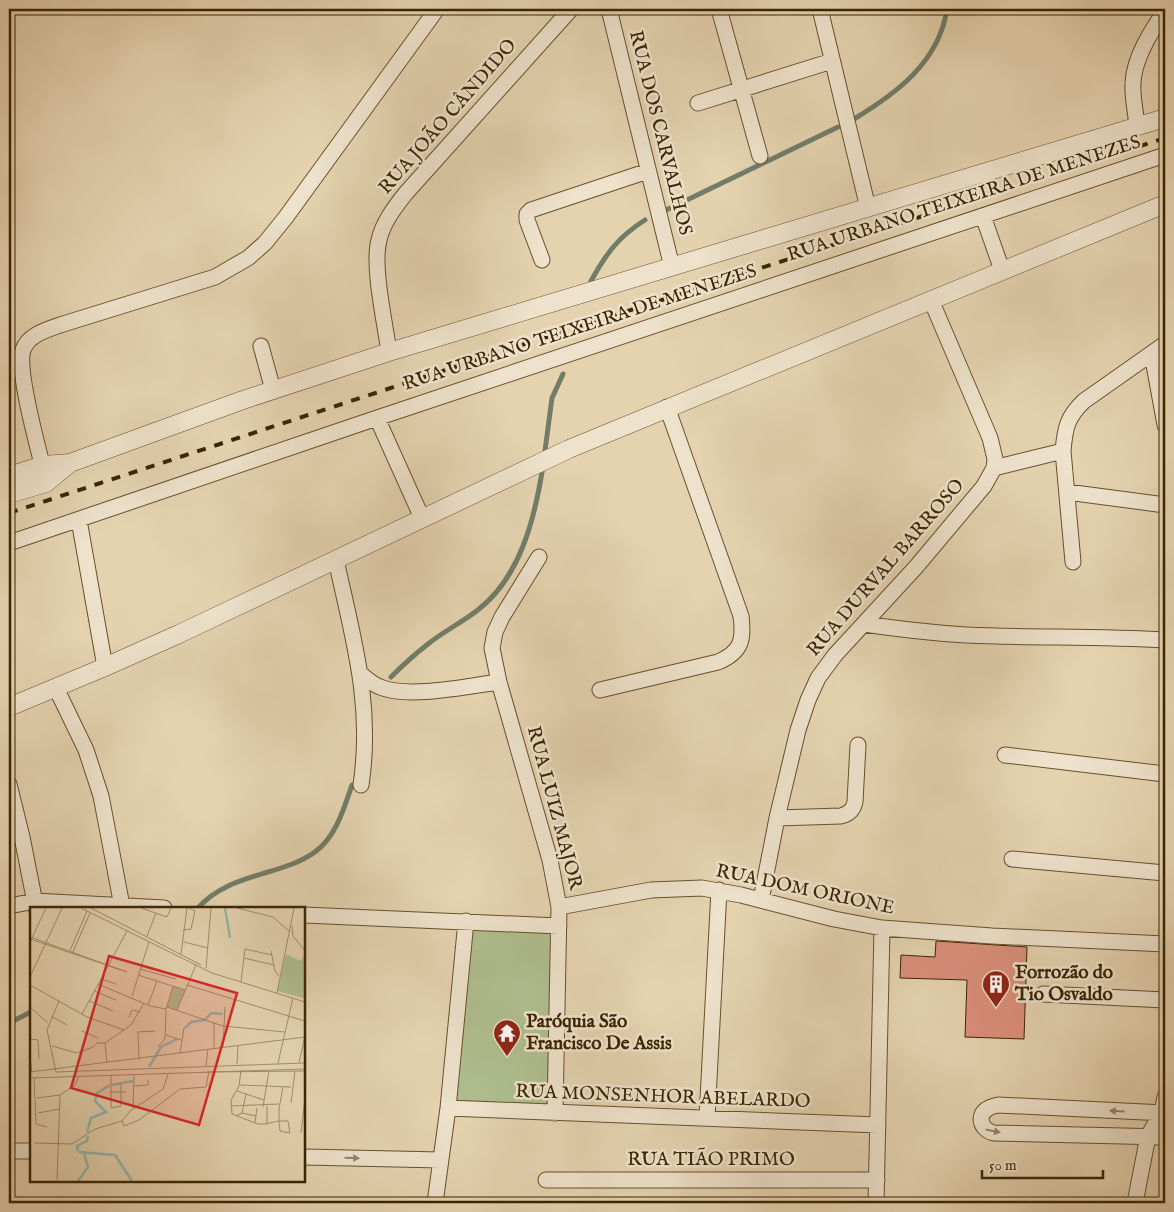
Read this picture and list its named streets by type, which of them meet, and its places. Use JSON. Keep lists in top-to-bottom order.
{
  "streets": {
    "street": [
      "RUA JOÃO CÂNDIDO",
      "RUA DOS CARVALHOS",
      "RUA URBANO TEIXEIRA DE MENEZES",
      "RUA DURVAL BARROSO",
      "RUA LUIZ MAJOR",
      "RUA DOM ORIONE",
      "RUA MONSENHOR ABELARDO",
      "RUA TIÃO PRIMO"
    ]
  },
  "crossings": [
    ["RUA JOÃO CÂNDIDO", "RUA URBANO TEIXEIRA DE MENEZES"],
    ["RUA DOS CARVALHOS", "RUA URBANO TEIXEIRA DE MENEZES"],
    ["RUA DURVAL BARROSO", "RUA DOM ORIONE"],
    ["RUA LUIZ MAJOR", "RUA DOM ORIONE"],
    ["RUA LUIZ MAJOR", "RUA MONSENHOR ABELARDO"]
  ],
  "places": {
    "building": ["Forrozão do Tio Osvaldo"],
    "temple": ["Paróquia São Francisco De Assis"]
  },
  "scale_bar": "50 m"
}
